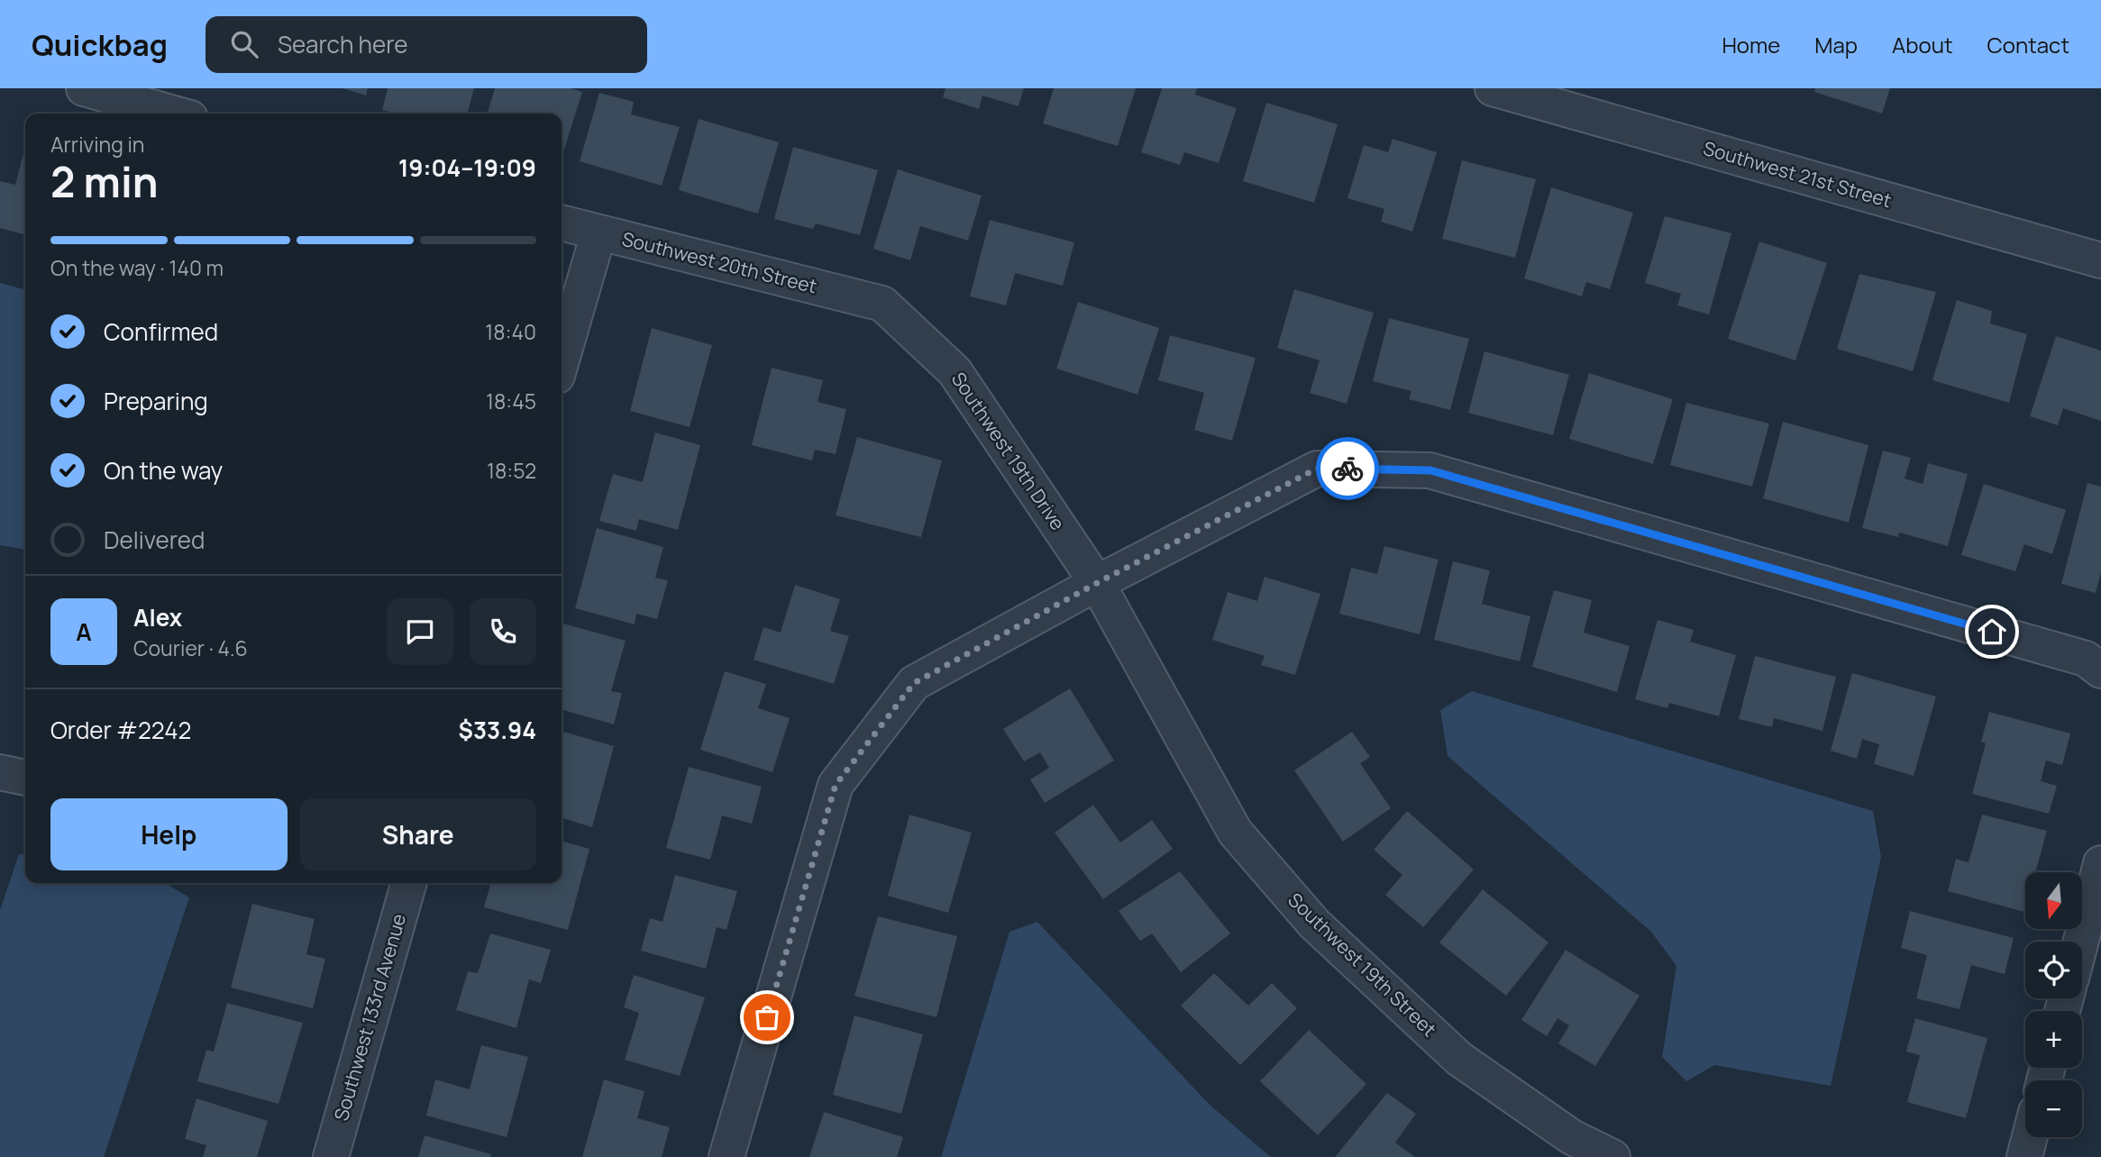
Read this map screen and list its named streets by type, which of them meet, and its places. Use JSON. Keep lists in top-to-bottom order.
{
  "streets": {
    "street": [
      "Southwest 21st Street",
      "Southwest 20th Street",
      "Southwest 19th Drive",
      "Southwest 19th Street",
      "Southwest 133rd Avenue"
    ]
  },
  "crossings": [
    ["Southwest 20th Street", "Southwest 19th Drive"],
    ["Southwest 19th Drive", "Southwest 19th Street"]
  ],
  "north": "bottom",
  "page": {
    "header": "Quickbag",
    "search": "Search here",
    "nav": [
      "Home",
      "Map",
      "About",
      "Contact"
    ],
    "heading": ["2 min", "Arriving in", "19:04–19:09"],
    "panel": [
      "Alex",
      "Courier · 4.6",
      "Order #2242",
      "$33.94"
    ],
    "bar": "On the way · 140 m",
    "list": [
      ["Confirmed", "18:40"],
      ["Preparing", "18:45"],
      ["On the way", "18:52"],
      "Delivered"
    ],
    "round": "A",
    "buttons": ["Help", "Share"],
    "map_buttons": ["+", "−"]
  }
}
